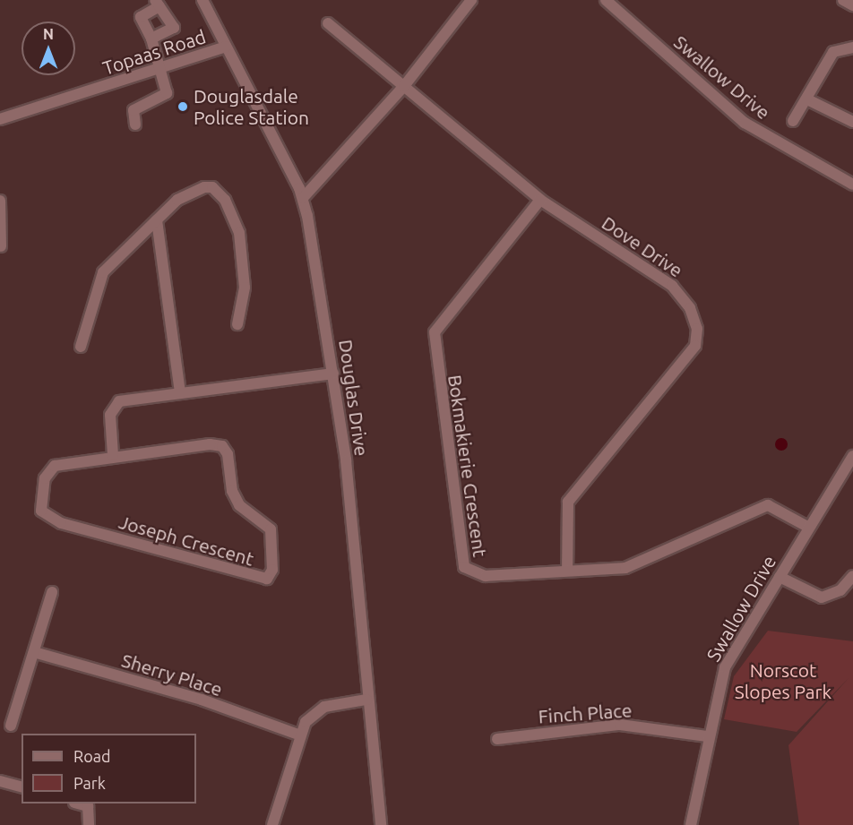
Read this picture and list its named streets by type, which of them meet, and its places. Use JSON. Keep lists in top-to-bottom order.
{
  "streets": {
    "street": [
      "Topaas Road",
      "Swallow Drive",
      "Dove Drive",
      "Douglas Drive",
      "Bokmakierie Crescent",
      "Joseph Crescent",
      "Sherry Place",
      "Finch Place"
    ]
  },
  "crossings": [
    ["Topaas Road", "Douglas Drive"],
    ["Swallow Drive", "Bokmakierie Crescent"],
    ["Swallow Drive", "Finch Place"],
    ["Dove Drive", "Bokmakierie Crescent"]
  ],
  "parks": ["Norscot Slopes Park"],
  "places": ["Douglasdale Police Station"],
  "legend": ["Road", "Park"],
  "north": "top"
}
